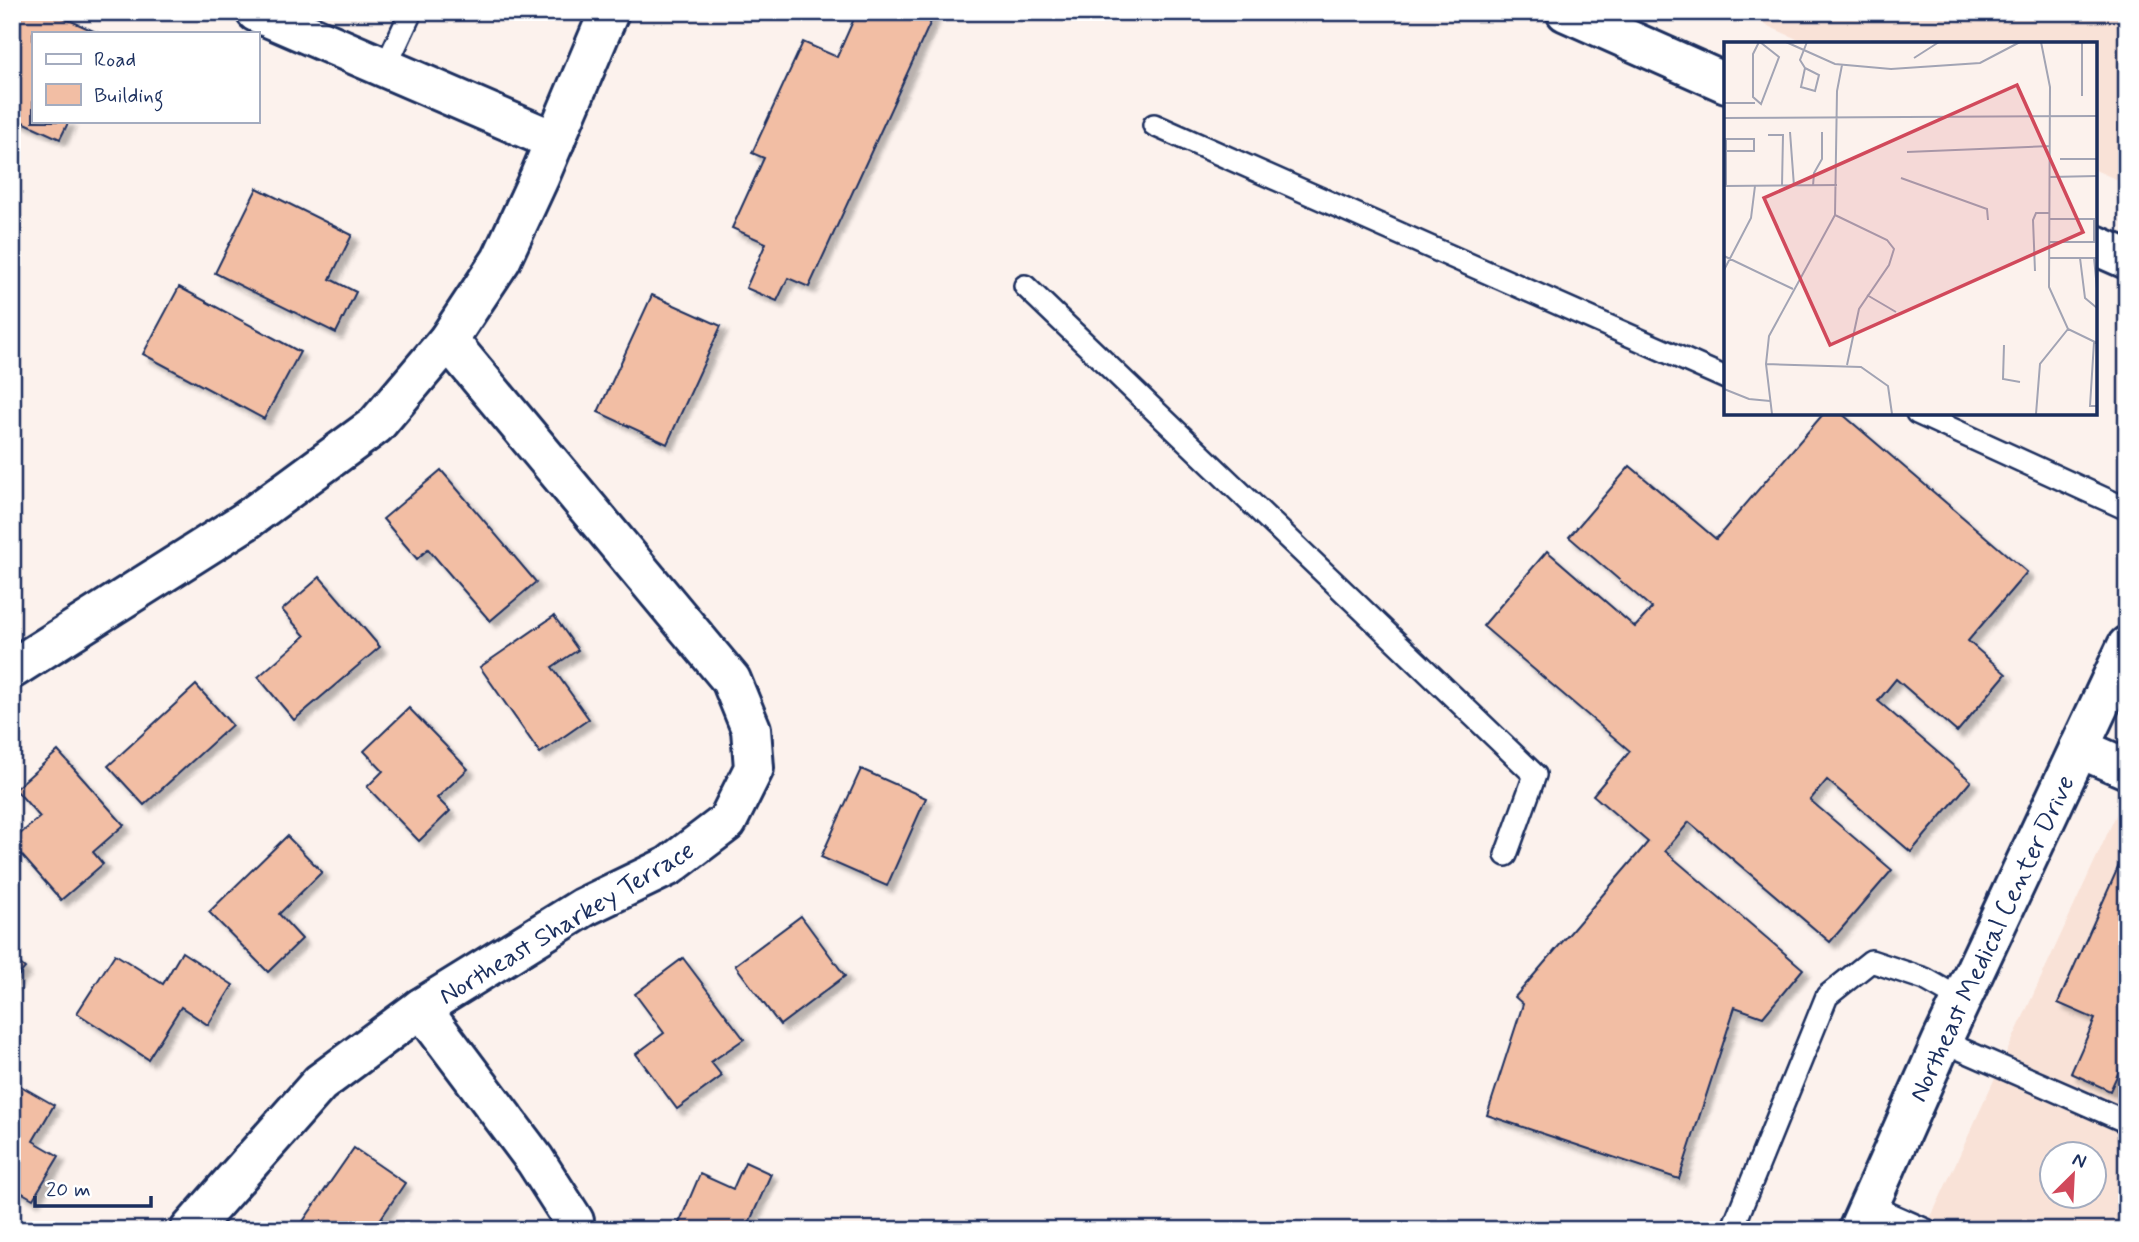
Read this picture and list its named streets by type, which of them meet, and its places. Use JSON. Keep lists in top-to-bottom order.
{
  "streets": {
    "street": ["Northeast Sharkey Terrace", "Northeast Medical Center Drive"]
  },
  "legend": ["Road", "Building"],
  "scale_bar": "20 m",
  "north": "top right"
}
